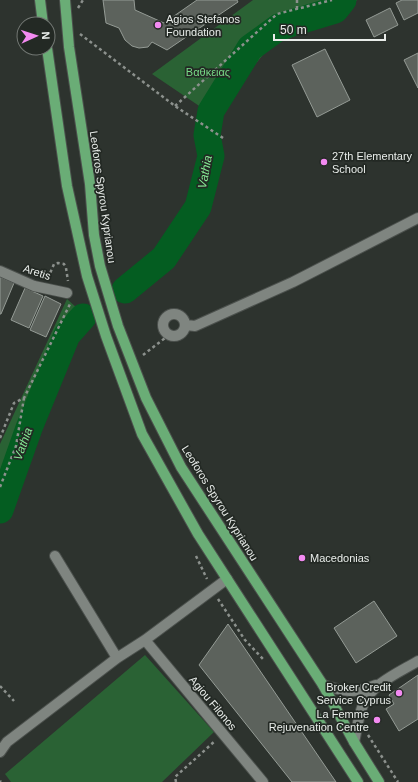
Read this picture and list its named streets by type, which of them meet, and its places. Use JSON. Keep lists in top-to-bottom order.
{
  "streets": {
    "main road": ["Leoforos Spyrou Kyprianou"],
    "street": ["Aretis", "Agiou Filonos"]
  },
  "water": ["Vathia"],
  "parks": ["Βαθκειας"],
  "places": [
    "Agios Stefanos Foundation",
    "27th Elementary School",
    "Macedonias",
    "Broker Credit Service Cyprus",
    "La Femme Rejuvenation Centre"
  ],
  "scale_bar": "50 m",
  "north": "right"
}
